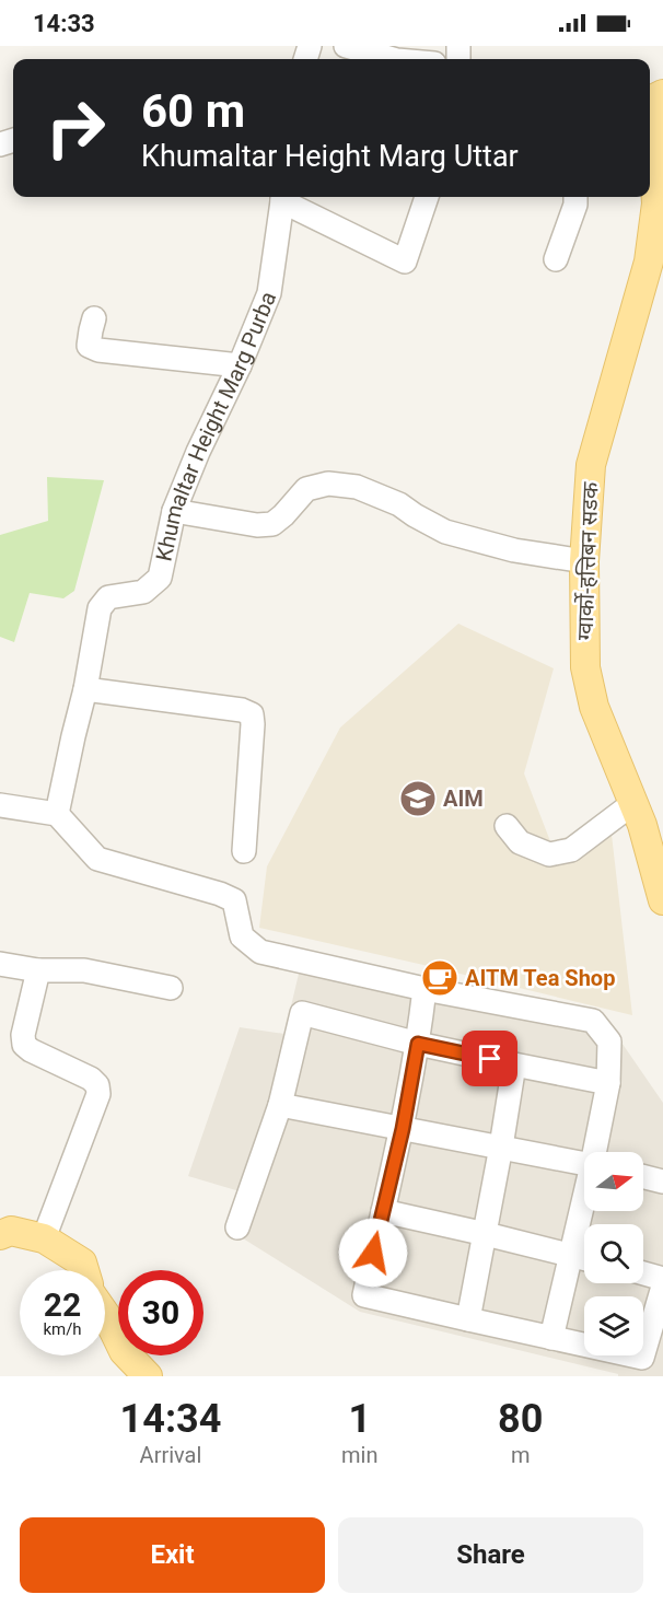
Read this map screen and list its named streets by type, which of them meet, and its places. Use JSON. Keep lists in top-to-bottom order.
{
  "streets": {
    "main road": ["ग्वार्को-हत्तिबन सडक"],
    "street": ["Khumaltar Height Marg Purba"]
  },
  "places": {
    "school or university": ["AIM"],
    "cafe": ["AITM Tea Shop"]
  },
  "north": "right",
  "page": {
    "status": "14:33",
    "turn": ["60 m", "Khumaltar Height Marg Uttar"],
    "speed": "22 km/h",
    "limit": "30",
    "eta": [
      "14:34",
      "Arrival",
      "1",
      "min",
      "80",
      "m"
    ],
    "buttons": ["Exit", "Share"]
  }
}
